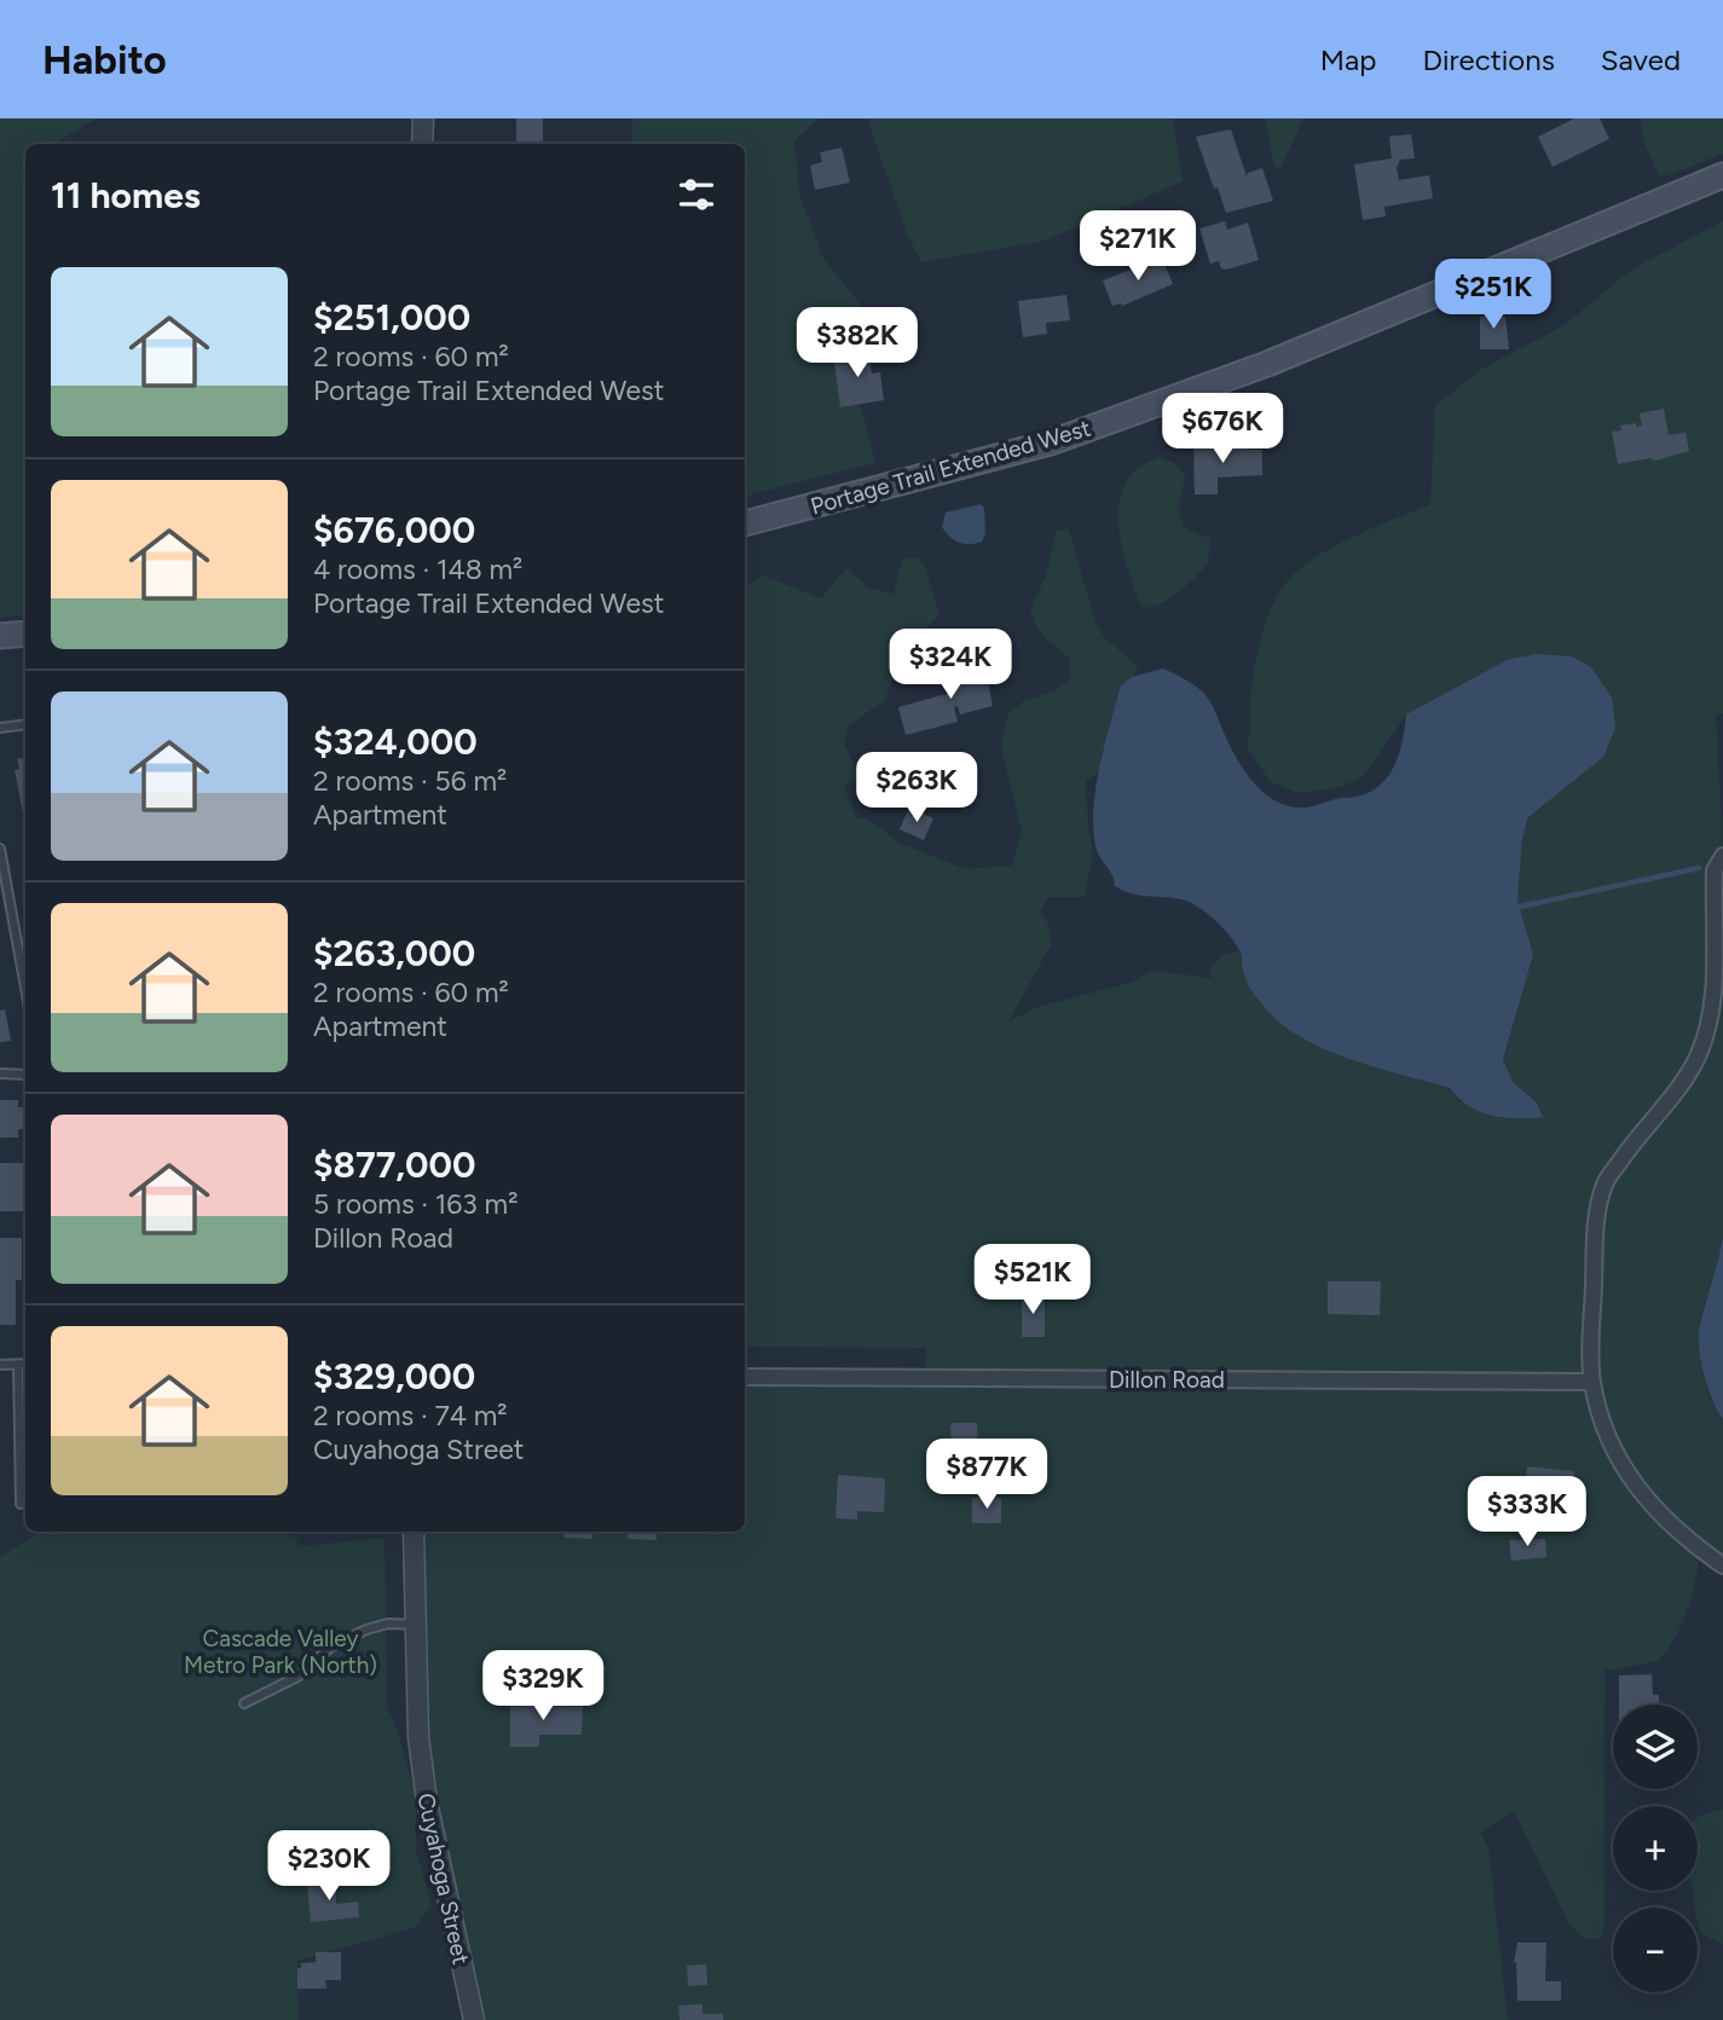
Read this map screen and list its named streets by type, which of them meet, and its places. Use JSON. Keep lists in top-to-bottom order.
{
  "streets": {
    "main road": ["Portage Trail Extended West"],
    "street": ["Dillon Road", "Cuyahoga Street"]
  },
  "parks": ["Cascade Valley Metro Park (North)"],
  "page": {
    "header": "Habito",
    "nav": ["Map", "Directions", "Saved"],
    "heading": "11 homes",
    "price": [
      "$271K",
      "$251K",
      "$382K",
      "$676K",
      "$324K",
      "$263K",
      "$521K",
      "$877K",
      "$333K",
      "$329K",
      "$230K"
    ],
    "list": [
      {
        "name": "$251,000",
        "note": "2 rooms · 60 m² · Portage Trail Extended West"
      },
      {
        "name": "$676,000",
        "note": "4 rooms · 148 m² · Portage Trail Extended West"
      },
      {
        "name": "$324,000",
        "note": "2 rooms · 56 m² · Apartment"
      },
      {
        "name": "$263,000",
        "note": "2 rooms · 60 m² · Apartment"
      },
      {
        "name": "$877,000",
        "note": "5 rooms · 163 m² · Dillon Road"
      },
      {
        "name": "$329,000",
        "note": "2 rooms · 74 m² · Cuyahoga Street"
      }
    ],
    "map_buttons": ["+", "−"]
  }
}
